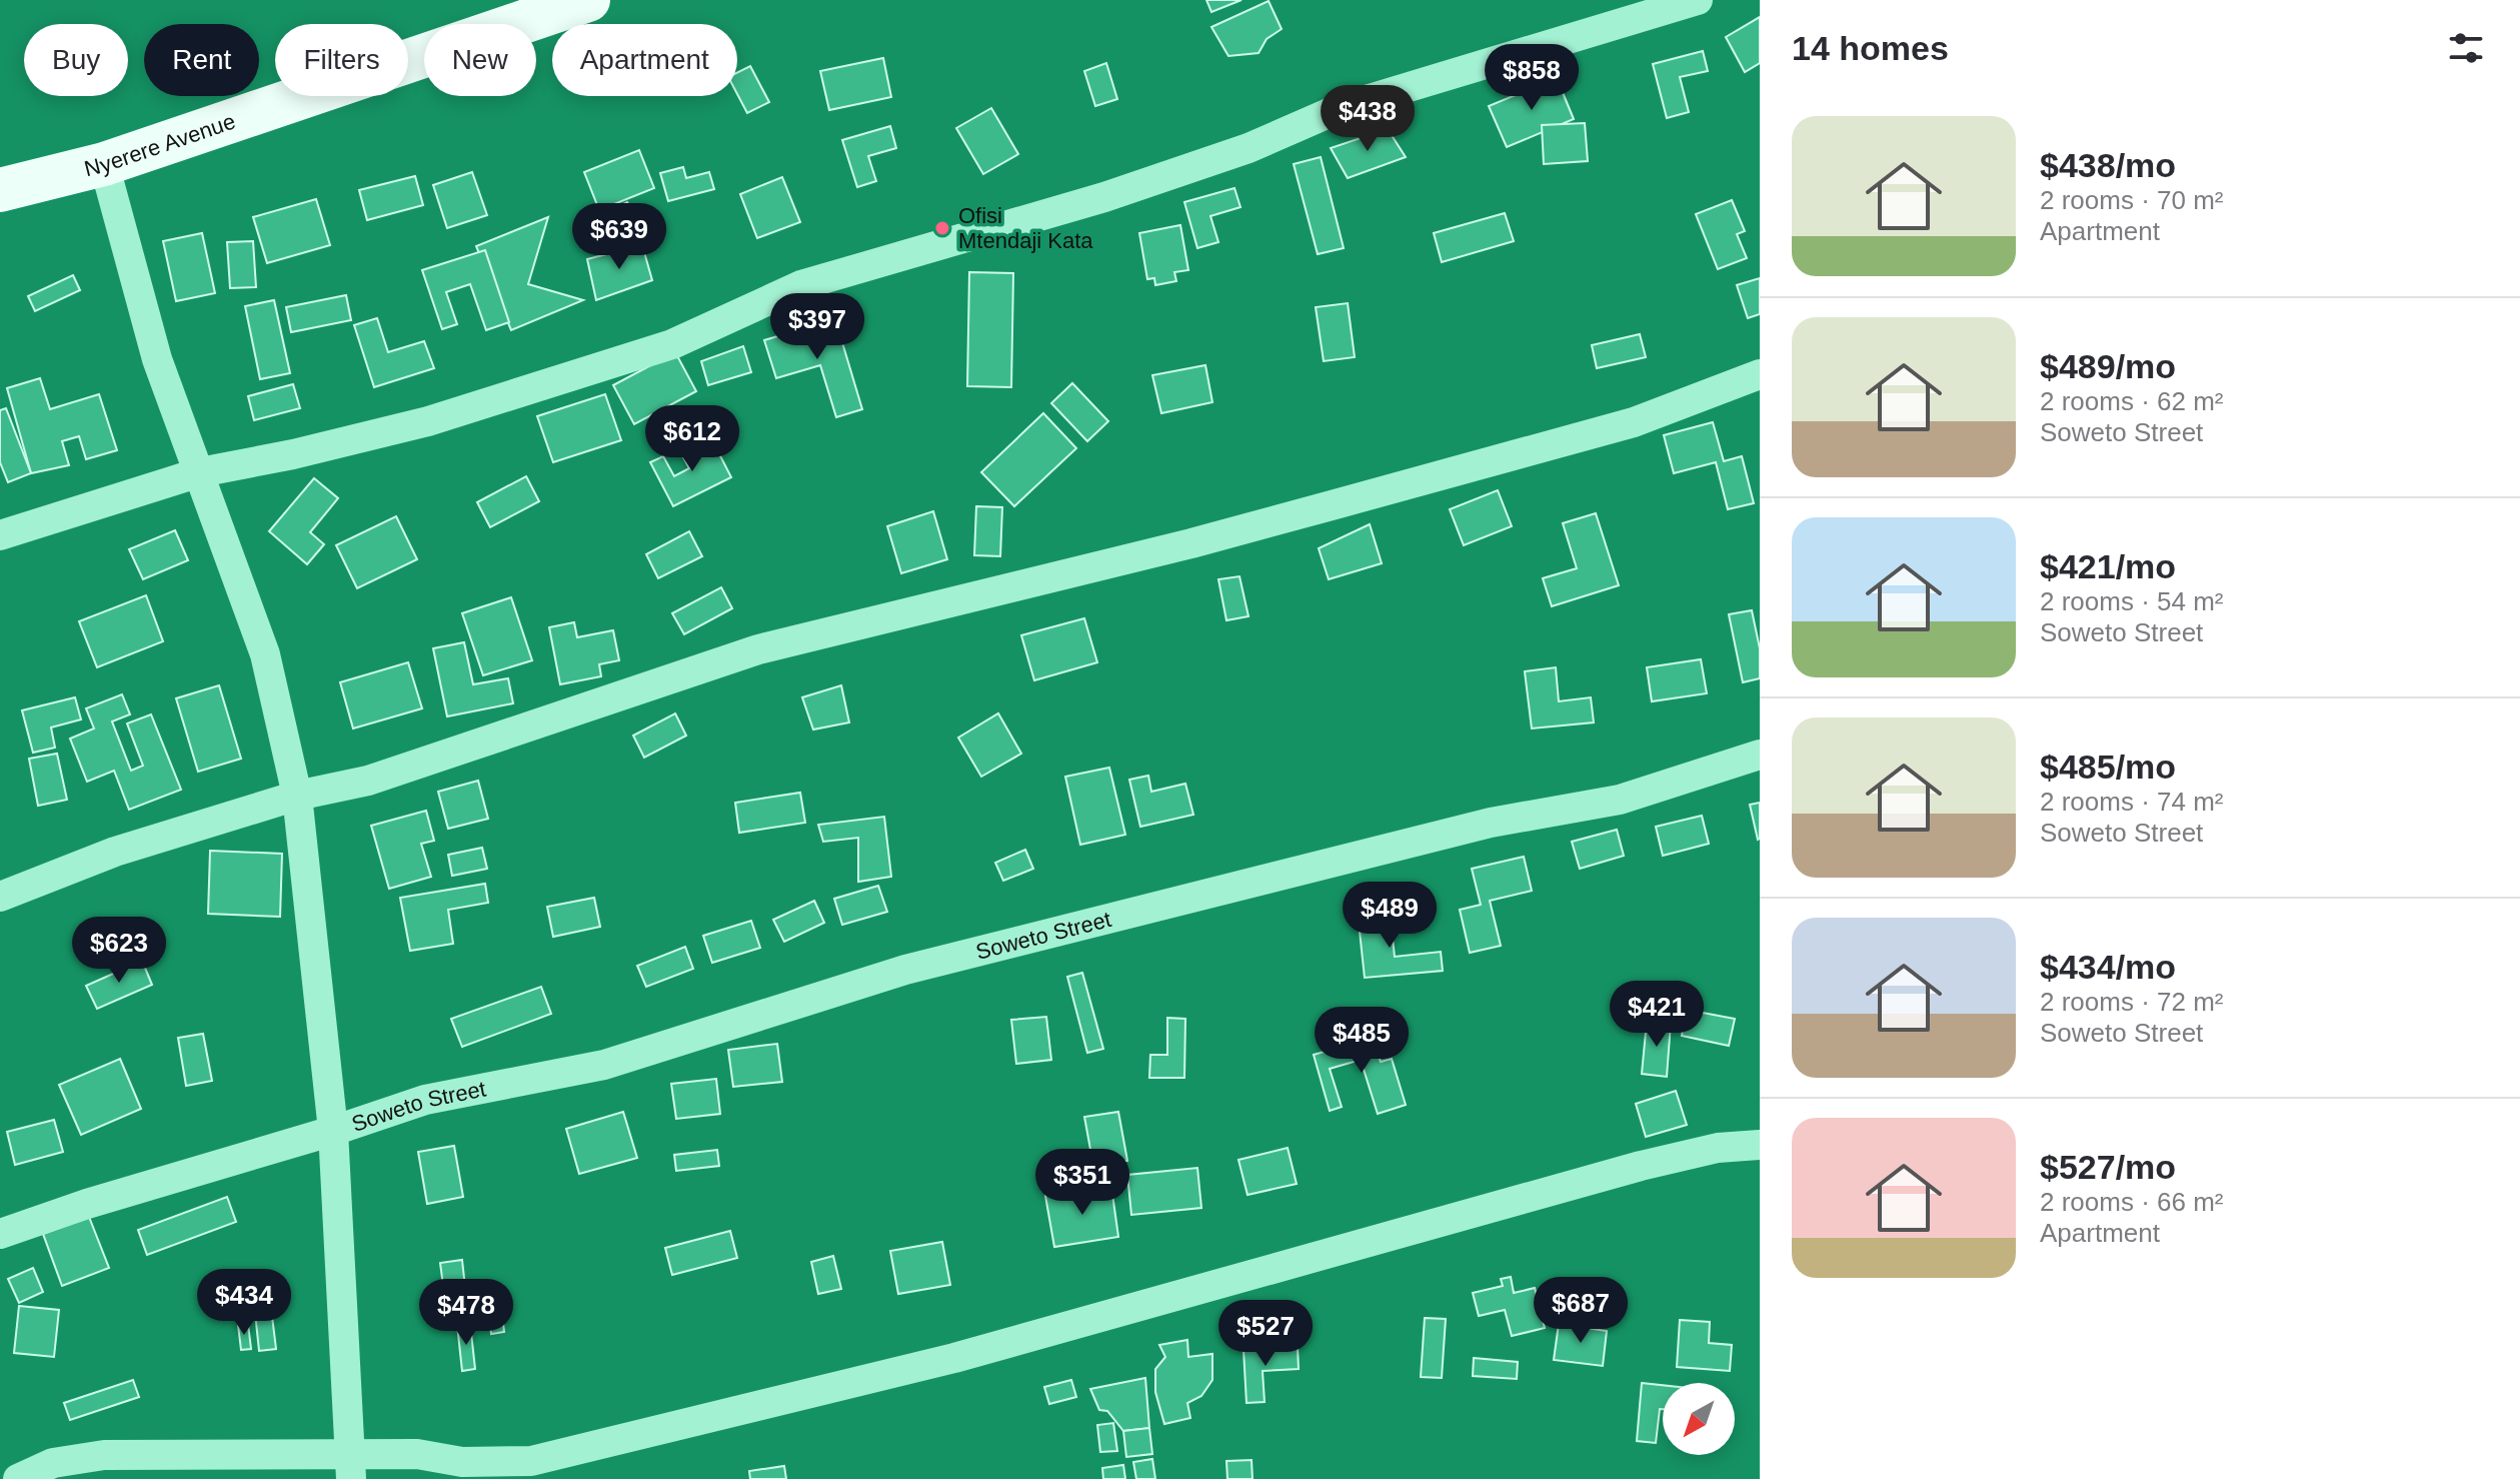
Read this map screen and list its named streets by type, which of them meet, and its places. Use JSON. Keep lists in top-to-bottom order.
{
  "streets": {
    "main road": ["Nyerere Avenue"],
    "street": ["Soweto Street"]
  },
  "places": ["Ofisi Mtendaji Kata"],
  "north": "bottom left",
  "page": {
    "heading": "14 homes",
    "chip": [
      "Buy",
      "Rent",
      "Filters",
      "New",
      "Apartment"
    ],
    "price": [
      "$858",
      "$438",
      "$639",
      "$397",
      "$612",
      "$489",
      "$623",
      "$421",
      "$485",
      "$351",
      "$434",
      "$687",
      "$478",
      "$527"
    ],
    "list": [
      {
        "name": "$438/mo",
        "note": "2 rooms · 70 m² · Apartment"
      },
      {
        "name": "$489/mo",
        "note": "2 rooms · 62 m² · Soweto Street"
      },
      {
        "name": "$421/mo",
        "note": "2 rooms · 54 m² · Soweto Street"
      },
      {
        "name": "$485/mo",
        "note": "2 rooms · 74 m² · Soweto Street"
      },
      {
        "name": "$434/mo",
        "note": "2 rooms · 72 m² · Soweto Street"
      },
      {
        "name": "$527/mo",
        "note": "2 rooms · 66 m² · Apartment"
      }
    ]
  }
}
